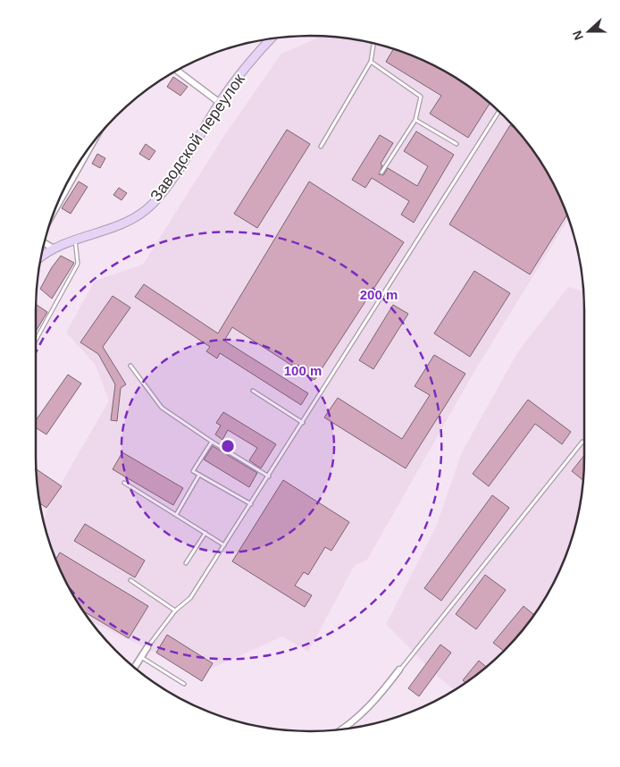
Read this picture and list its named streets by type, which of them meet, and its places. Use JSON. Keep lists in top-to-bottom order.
{
  "streets": {
    "main road": ["Заводской переулок"]
  },
  "north": "left",
  "rings": ["200 m", "100 m"]
}
